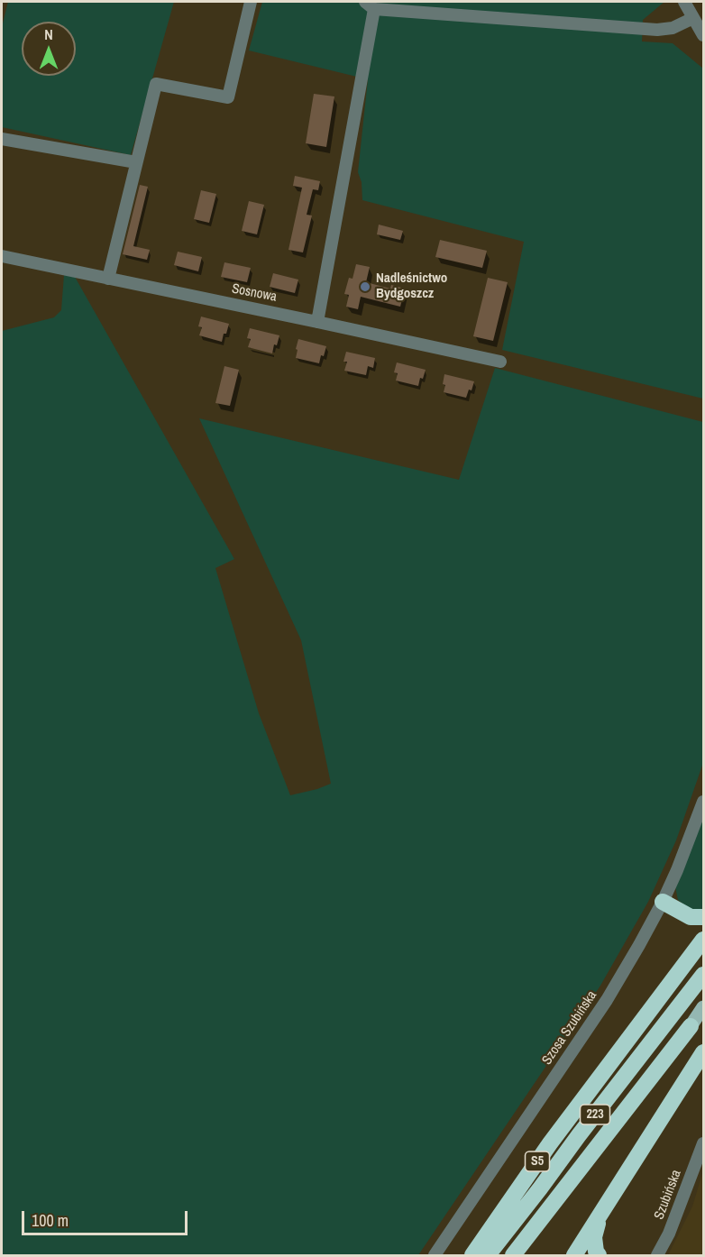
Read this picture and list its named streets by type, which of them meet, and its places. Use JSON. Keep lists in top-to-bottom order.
{
  "streets": {
    "highway": ["223", "S5"],
    "street": ["Sosnowa", "Szosa Szubińska", "Szubińska"]
  },
  "places": ["Nadleśnictwo Bydgoszcz"],
  "scale_bar": "100 m",
  "north": "top"
}
